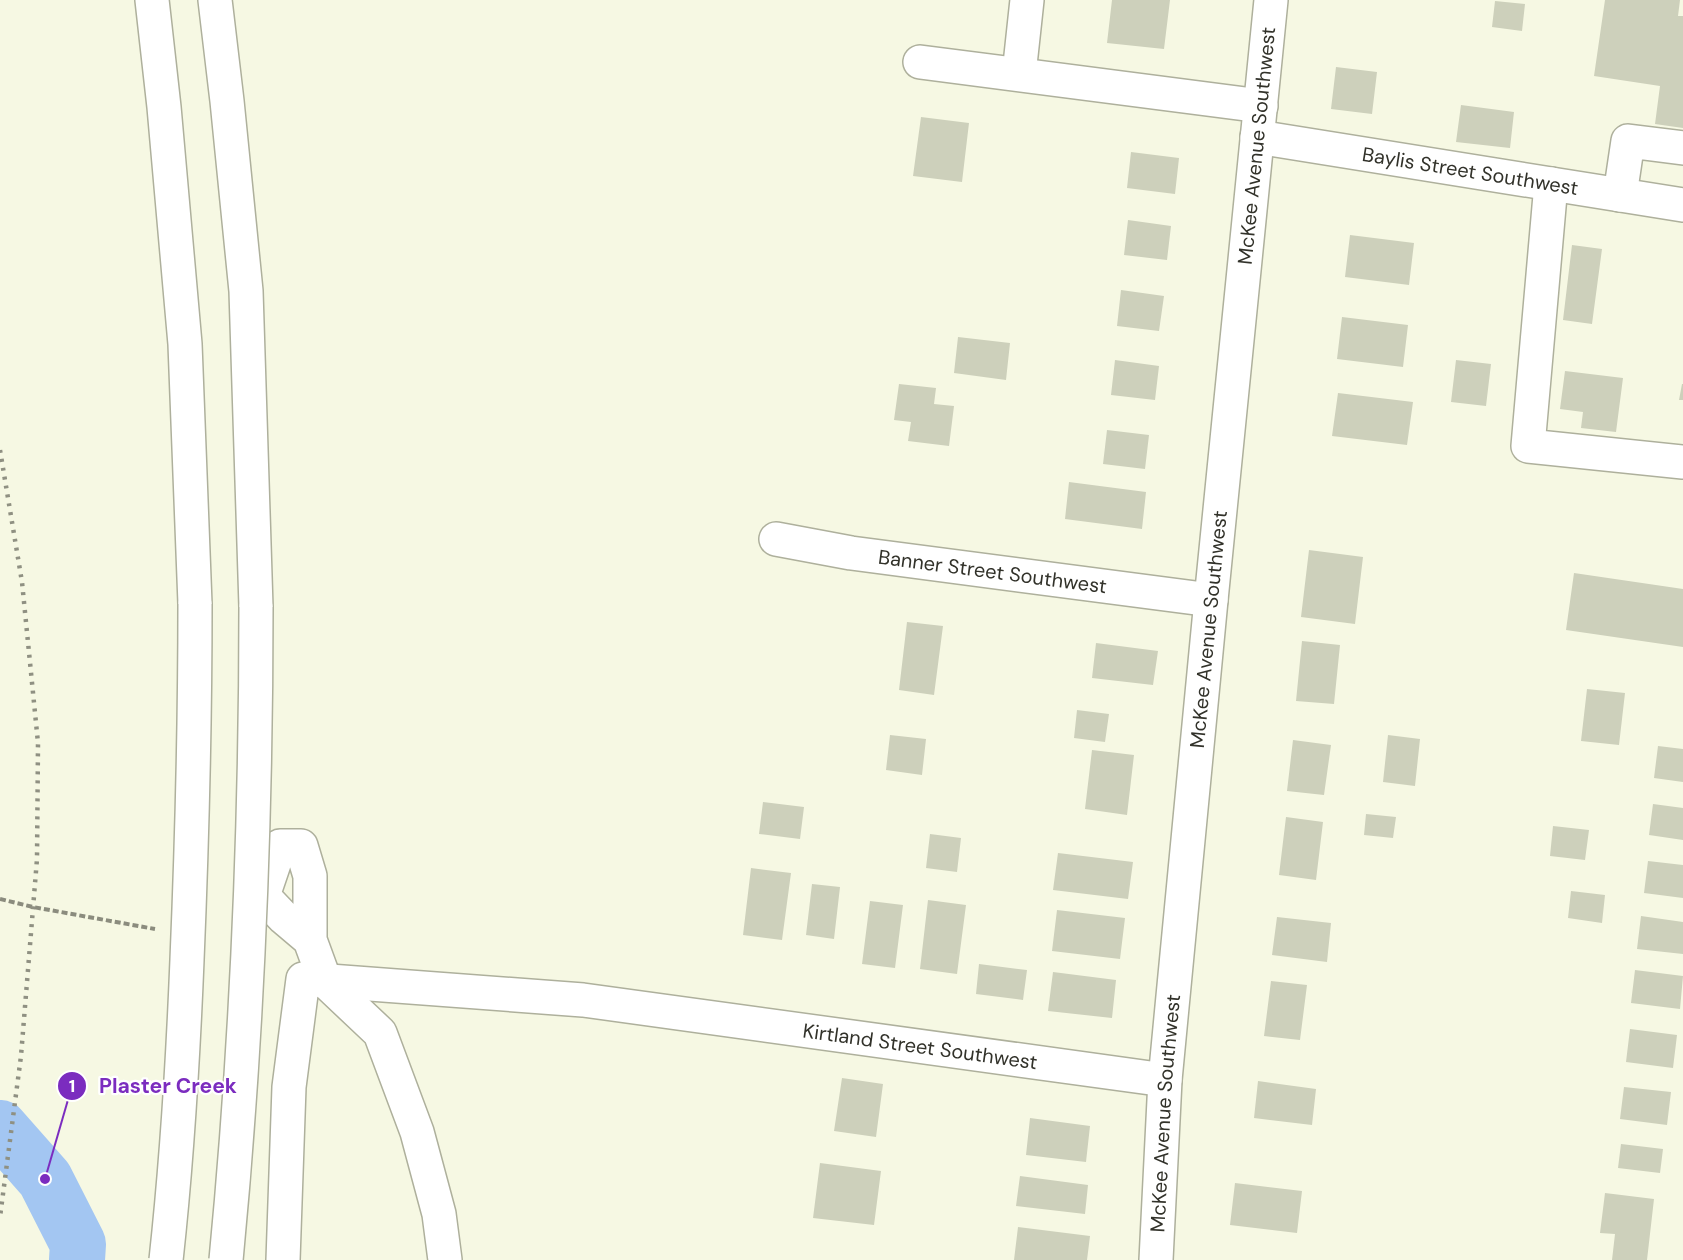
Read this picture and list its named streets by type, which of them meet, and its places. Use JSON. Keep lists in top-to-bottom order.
{
  "streets": {
    "main road": [
      "McKee Avenue Southwest",
      "Baylis Street Southwest",
      "Banner Street Southwest",
      "Kirtland Street Southwest"
    ]
  },
  "crossings": [
    ["McKee Avenue Southwest", "Baylis Street Southwest"],
    ["McKee Avenue Southwest", "Banner Street Southwest"],
    ["McKee Avenue Southwest", "Kirtland Street Southwest"]
  ],
  "places": ["Plaster Creek"]
}
